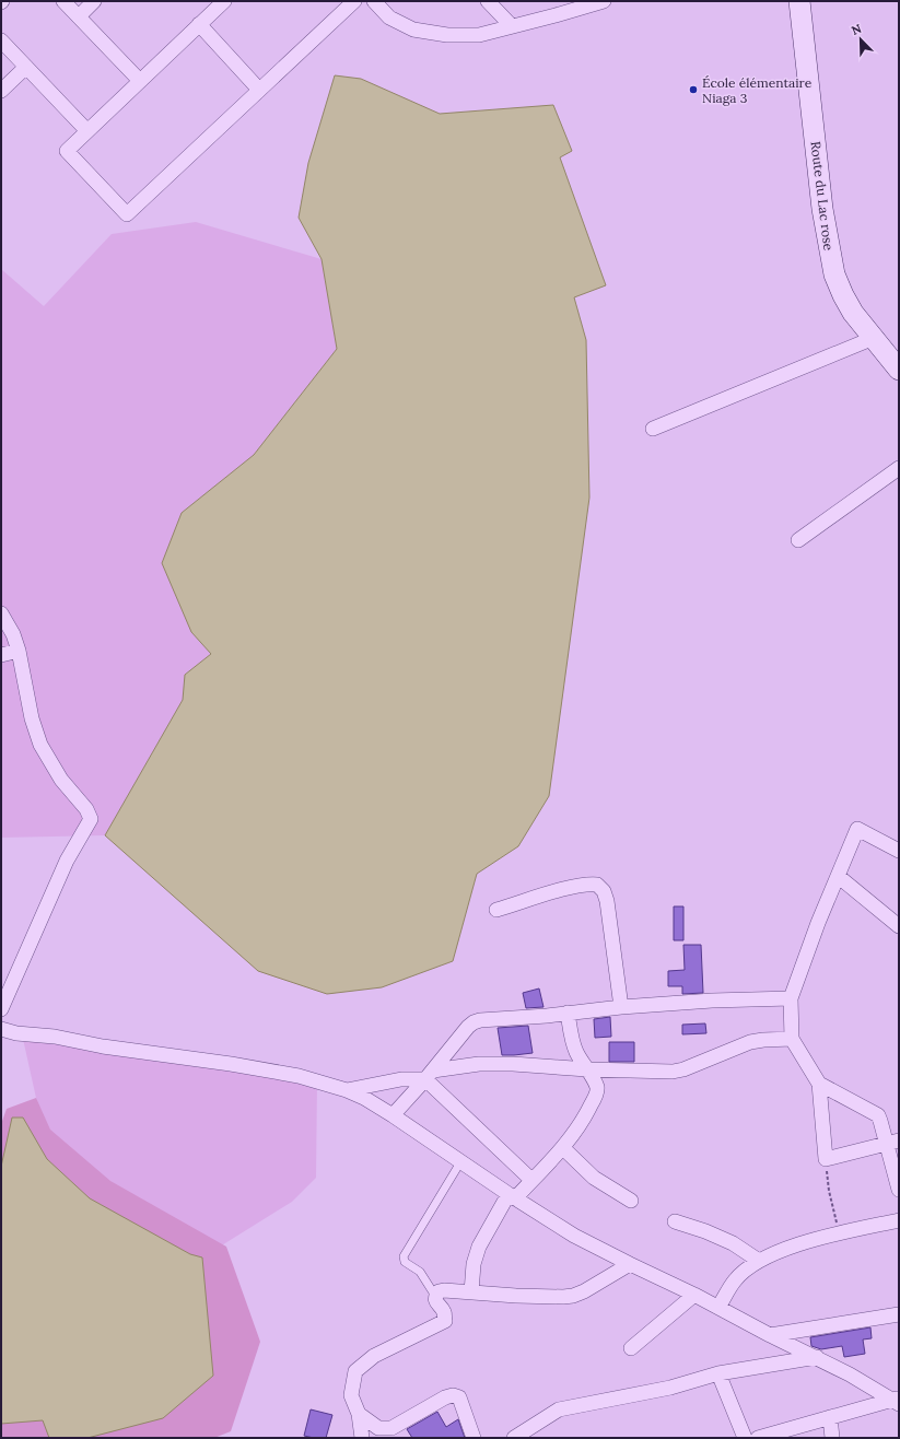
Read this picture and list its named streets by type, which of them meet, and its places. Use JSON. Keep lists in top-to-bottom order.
{
  "streets": {
    "main road": ["Route du Lac rose"]
  },
  "places": ["École élémentaire Niaga 3"],
  "north": "top left"
}
